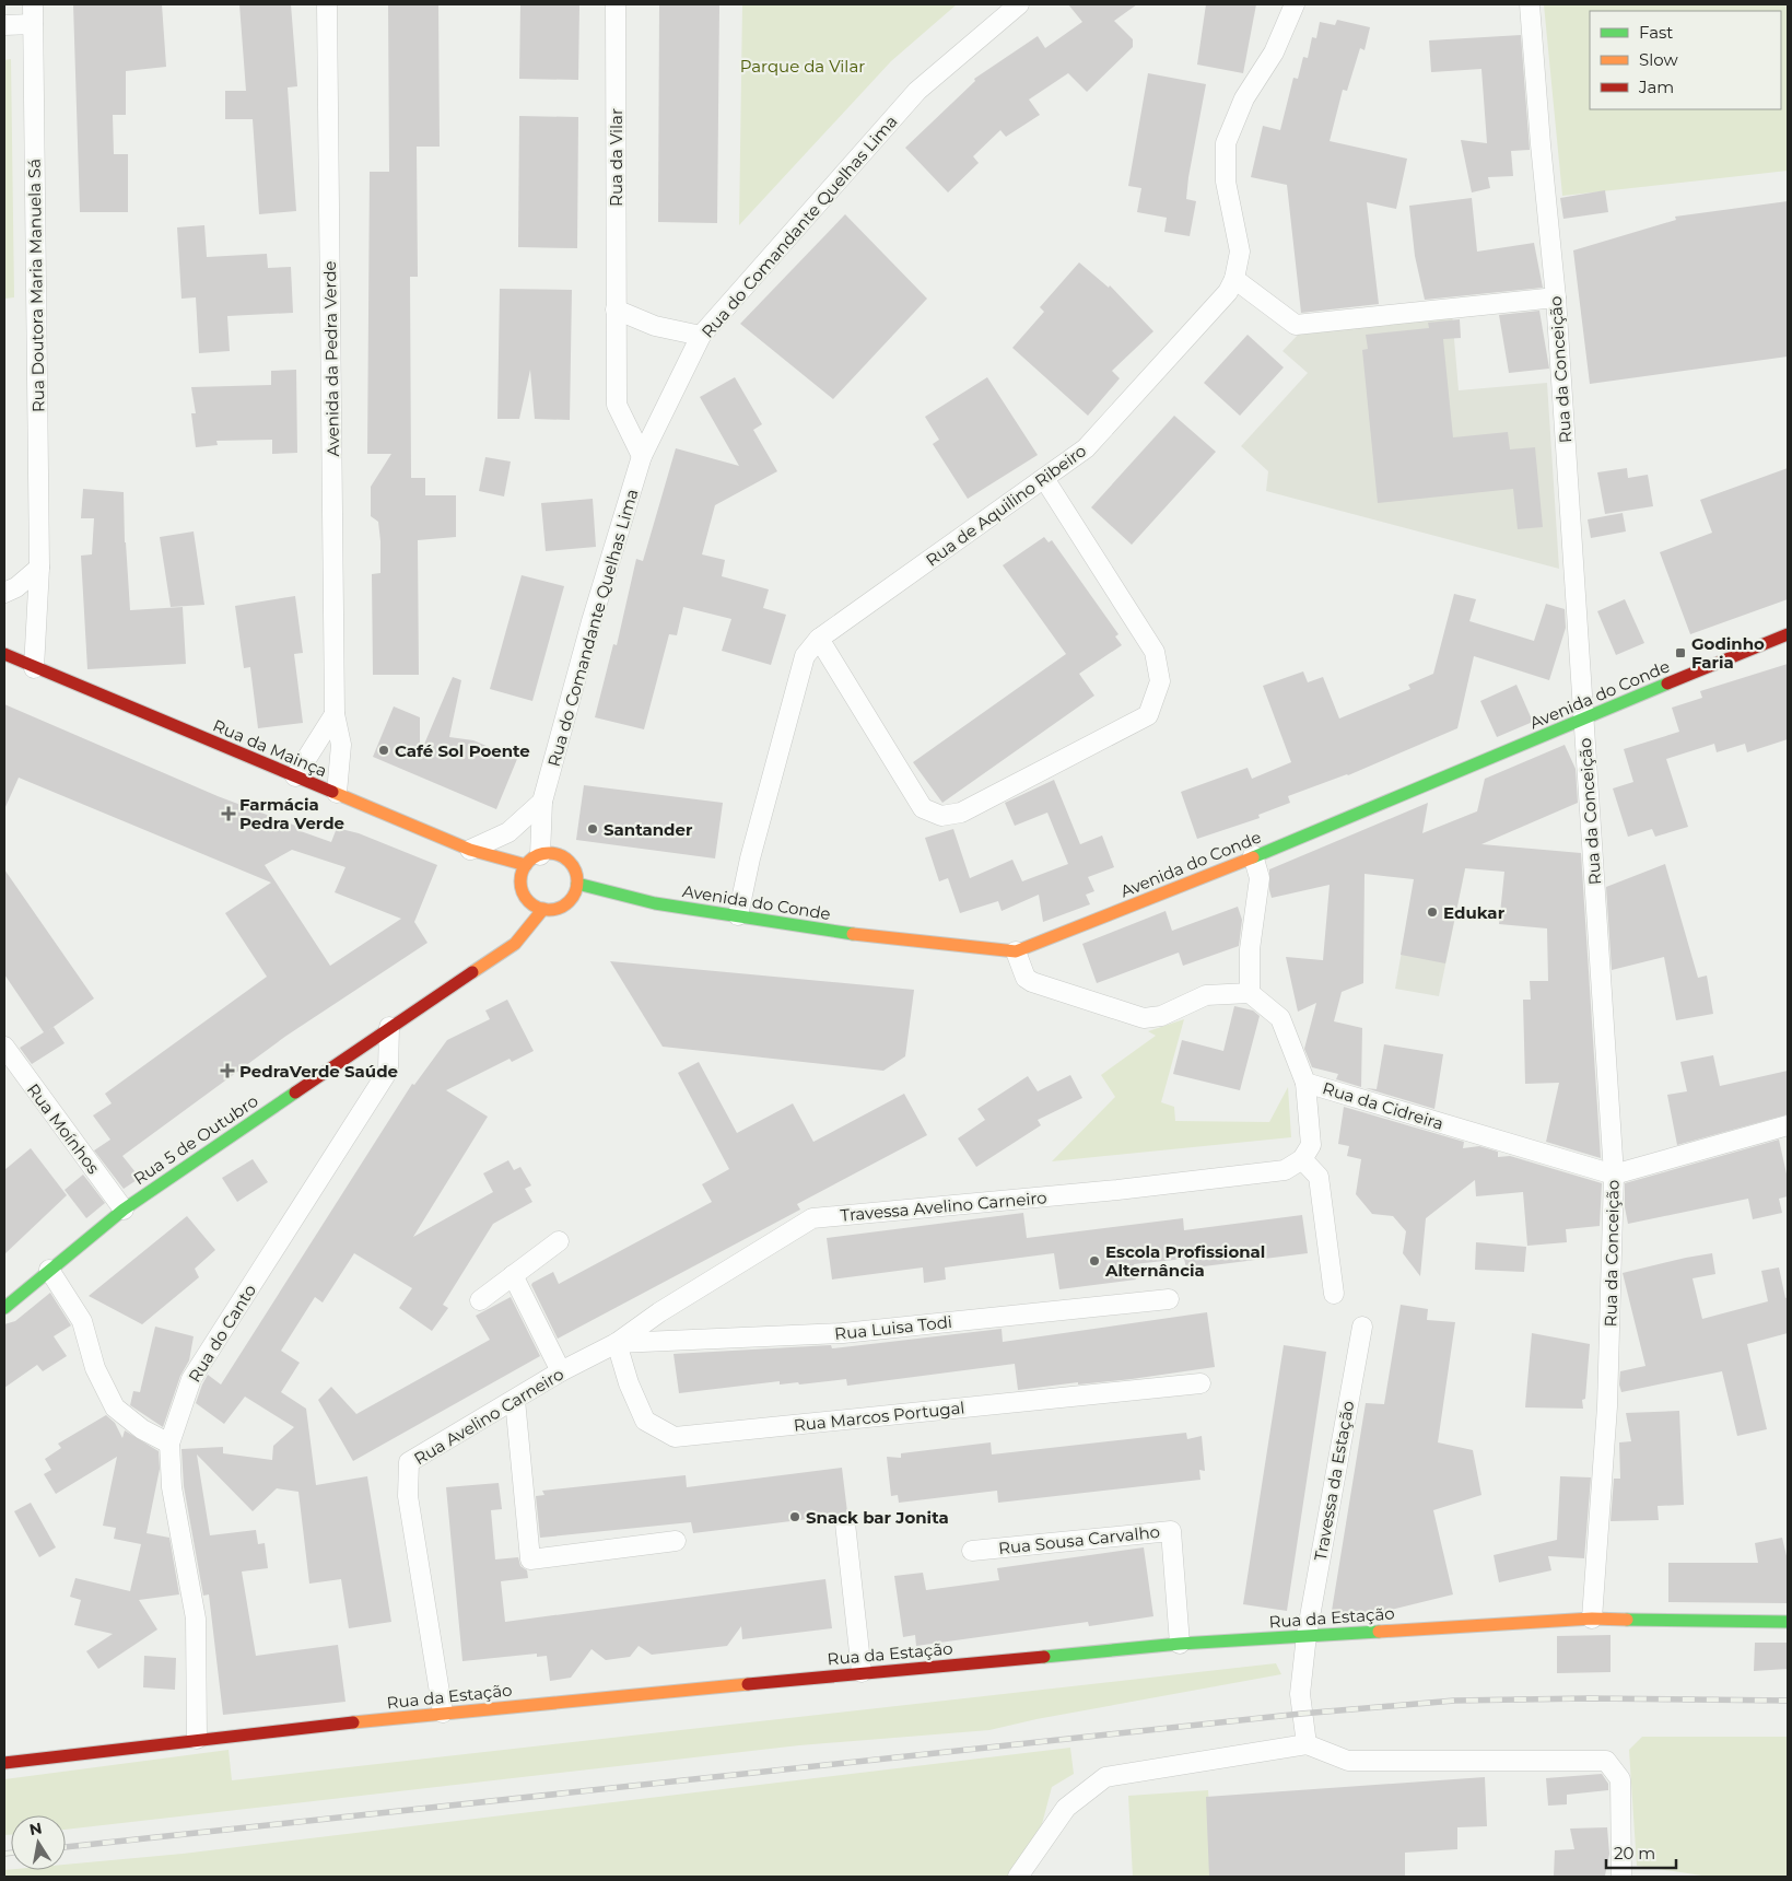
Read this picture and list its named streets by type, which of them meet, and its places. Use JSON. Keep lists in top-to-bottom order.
{
  "streets": {
    "street": [
      "Rua da Vilar",
      "Rua do Comandante Quelhas Lima",
      "Rua Doutora Maria Manuela Sá",
      "Avenida da Pedra Verde",
      "Rua da Conceição",
      "Rua de Aquilino Ribeiro",
      "Avenida do Conde",
      "Rua da Mainça",
      "Rua da Cidreira",
      "Rua Moínhos",
      "Rua 5 de Outubro",
      "Travessa Avelino Carneiro",
      "Rua Luisa Todi",
      "Rua do Canto",
      "Rua Avelino Carneiro",
      "Rua Marcos Portugal",
      "Travessa da Estação",
      "Rua Sousa Carvalho",
      "Rua da Estação"
    ]
  },
  "crossings": [
    ["Rua da Vilar", "Rua do Comandante Quelhas Lima"],
    ["Rua do Comandante Quelhas Lima", "Avenida do Conde"],
    ["Rua do Comandante Quelhas Lima", "Rua da Mainça"],
    ["Rua do Comandante Quelhas Lima", "Rua 5 de Outubro"],
    ["Rua Doutora Maria Manuela Sá", "Rua da Mainça"],
    ["Avenida da Pedra Verde", "Rua da Mainça"],
    ["Rua da Conceição", "Avenida do Conde"],
    ["Rua da Conceição", "Rua da Cidreira"],
    ["Rua da Conceição", "Rua da Estação"],
    ["Rua de Aquilino Ribeiro", "Avenida do Conde"],
    ["Avenida do Conde", "Rua da Mainça"],
    ["Avenida do Conde", "Rua 5 de Outubro"],
    ["Rua da Mainça", "Rua 5 de Outubro"],
    ["Rua Moínhos", "Rua 5 de Outubro"],
    ["Rua 5 de Outubro", "Rua do Canto"],
    ["Travessa Avelino Carneiro", "Rua Luisa Todi"],
    ["Travessa Avelino Carneiro", "Rua Avelino Carneiro"],
    ["Travessa Avelino Carneiro", "Rua Marcos Portugal"],
    ["Rua Luisa Todi", "Rua Avelino Carneiro"],
    ["Rua Luisa Todi", "Rua Marcos Portugal"],
    ["Rua do Canto", "Rua da Estação"],
    ["Rua Avelino Carneiro", "Rua Marcos Portugal"],
    ["Rua Avelino Carneiro", "Rua da Estação"],
    ["Travessa da Estação", "Rua da Estação"],
    ["Rua Sousa Carvalho", "Rua da Estação"]
  ],
  "parks": ["Parque da Vilar"],
  "places": {
    "transit": ["Godinho Faria"],
    "other": [
      "Café Sol Poente",
      "Santander",
      "Edukar",
      "Escola Profissional Alternância",
      "Snack bar Jonita"
    ],
    "health": ["Farmácia Pedra Verde", "PedraVerde Saúde"]
  },
  "legend": ["Fast", "Slow", "Jam"],
  "scale_bar": "20 m",
  "north": "top"
}
